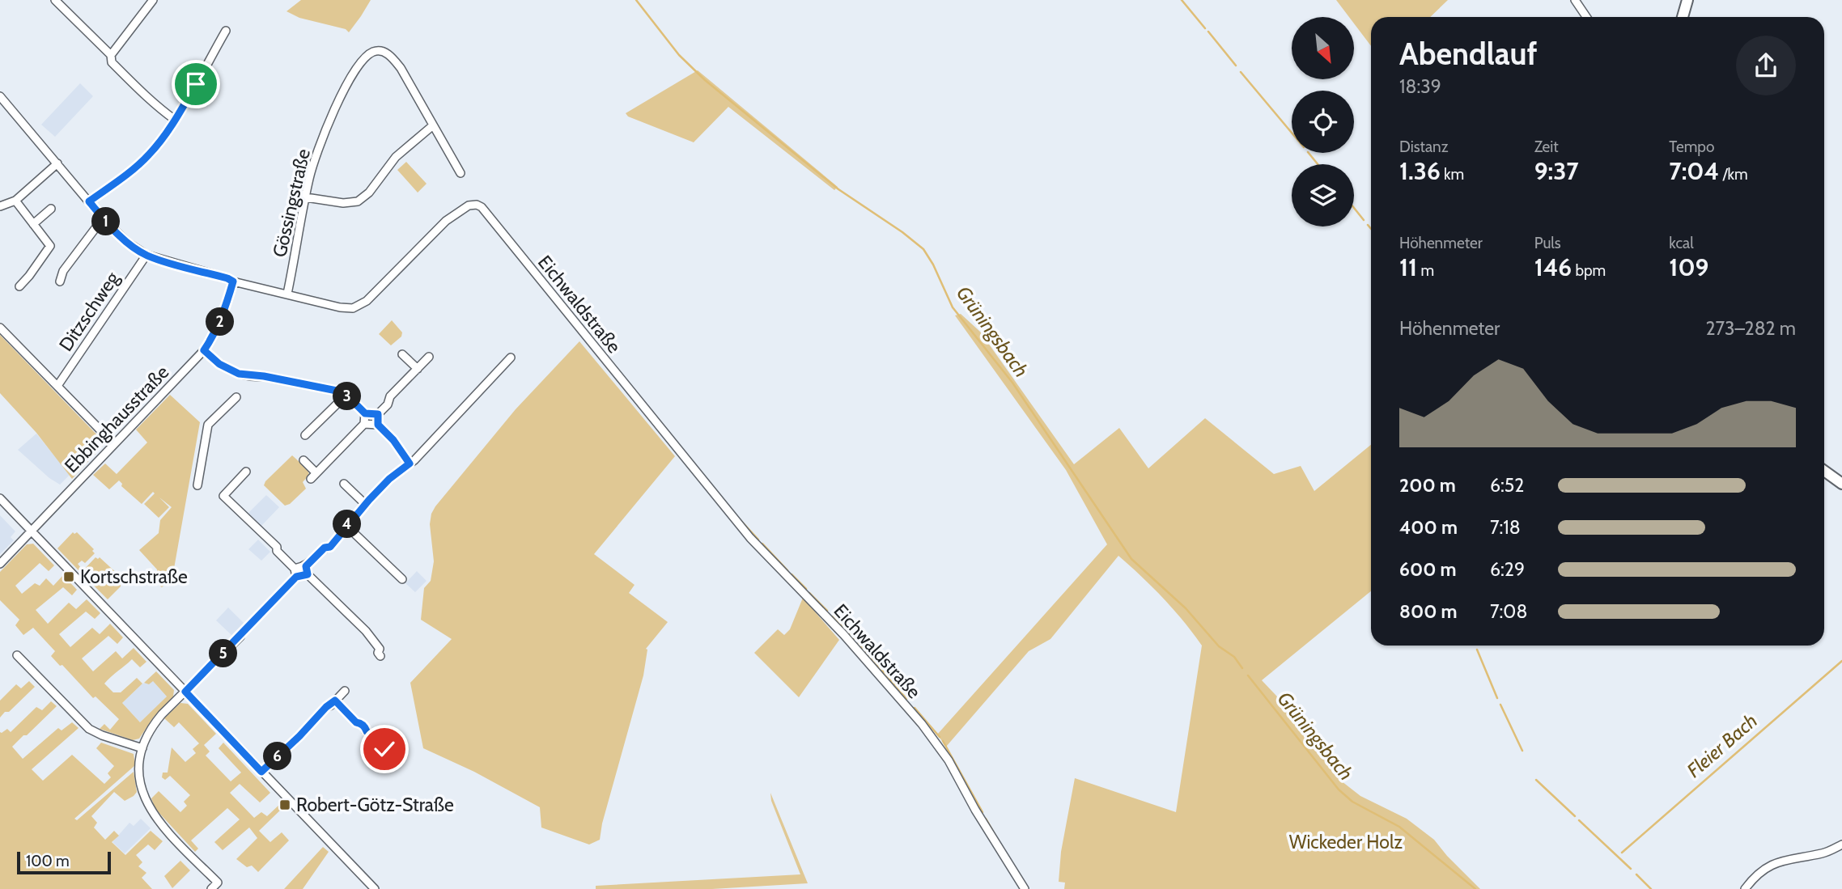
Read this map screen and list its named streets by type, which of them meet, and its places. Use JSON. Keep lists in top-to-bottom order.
{
  "streets": {
    "street": [
      "Gössingstraße",
      "Eichwaldstraße",
      "Ditzschweg",
      "Ebbinghausstraße"
    ]
  },
  "crossings": [
    ["Gössingstraße", "Eichwaldstraße"],
    ["Eichwaldstraße", "Ditzschweg"],
    ["Eichwaldstraße", "Ebbinghausstraße"]
  ],
  "water": ["Grüningsbach", "Fleier Bach"],
  "parks": ["Wickeder Holz"],
  "places": {
    "transit": ["Kortschstraße", "Robert-Götz-Straße"]
  },
  "scale_bar": "100 m",
  "north": "bottom right",
  "page": {
    "heading": ["Abendlauf", "18:39"],
    "stats": [
      ["Distanz", "1.36 km"],
      ["Zeit", "9:37"],
      ["Tempo", "7:04 /km"],
      ["Höhenmeter", "11 m"],
      ["Puls", "146 bpm"],
      ["kcal", "109"]
    ],
    "pins": [
      "1",
      "2",
      "3",
      "4",
      "5",
      "6"
    ],
    "chart": ["Höhenmeter", "273–282 m"],
    "list": [
      {
        "name": "200 m",
        "note": "6:52"
      },
      {
        "name": "400 m",
        "note": "7:18"
      },
      {
        "name": "600 m",
        "note": "6:29"
      },
      {
        "name": "800 m",
        "note": "7:08"
      }
    ],
    "scale": "100 m"
  }
}
